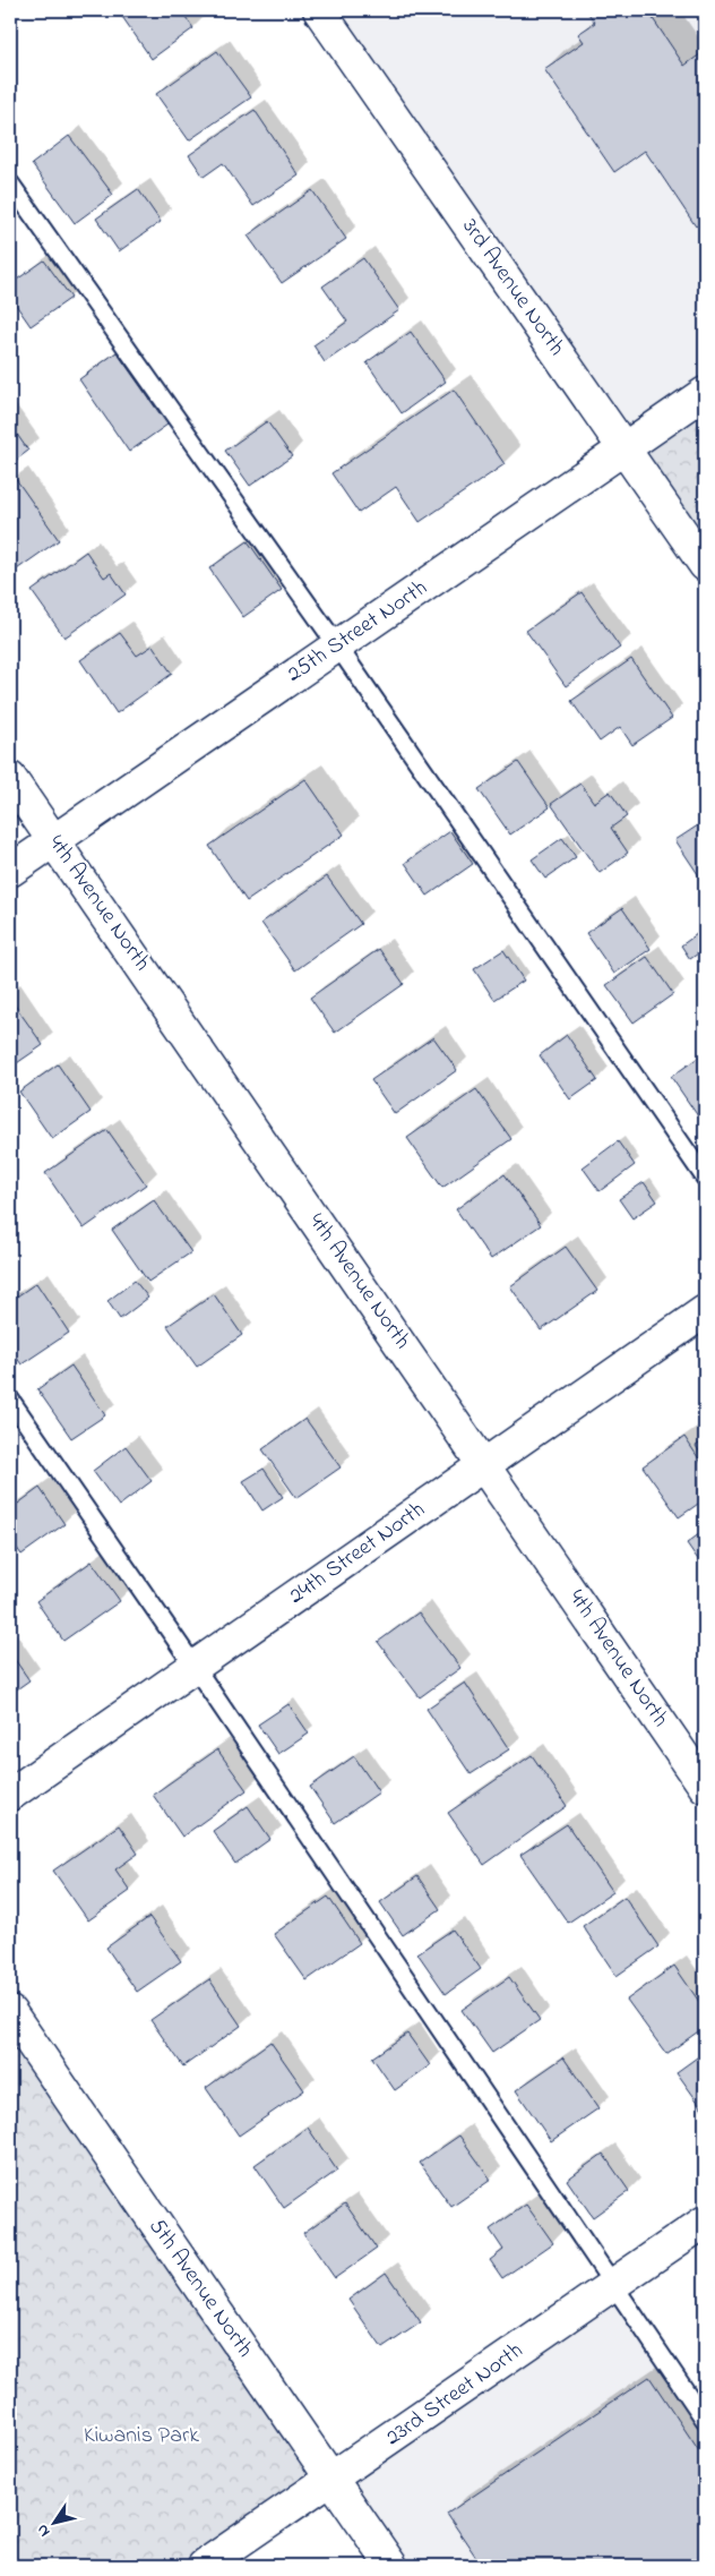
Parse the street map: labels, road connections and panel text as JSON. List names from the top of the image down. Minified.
{"streets":{"street":["3rd Avenue North","25th Street North","4th Avenue North","24th Street North","5th Avenue North","23rd Street North"]},"crossings":[["3rd Avenue North","25th Street North"],["25th Street North","4th Avenue North"],["4th Avenue North","24th Street North"],["5th Avenue North","23rd Street North"]],"parks":["Kiwanis Park"],"north":"bottom left"}
